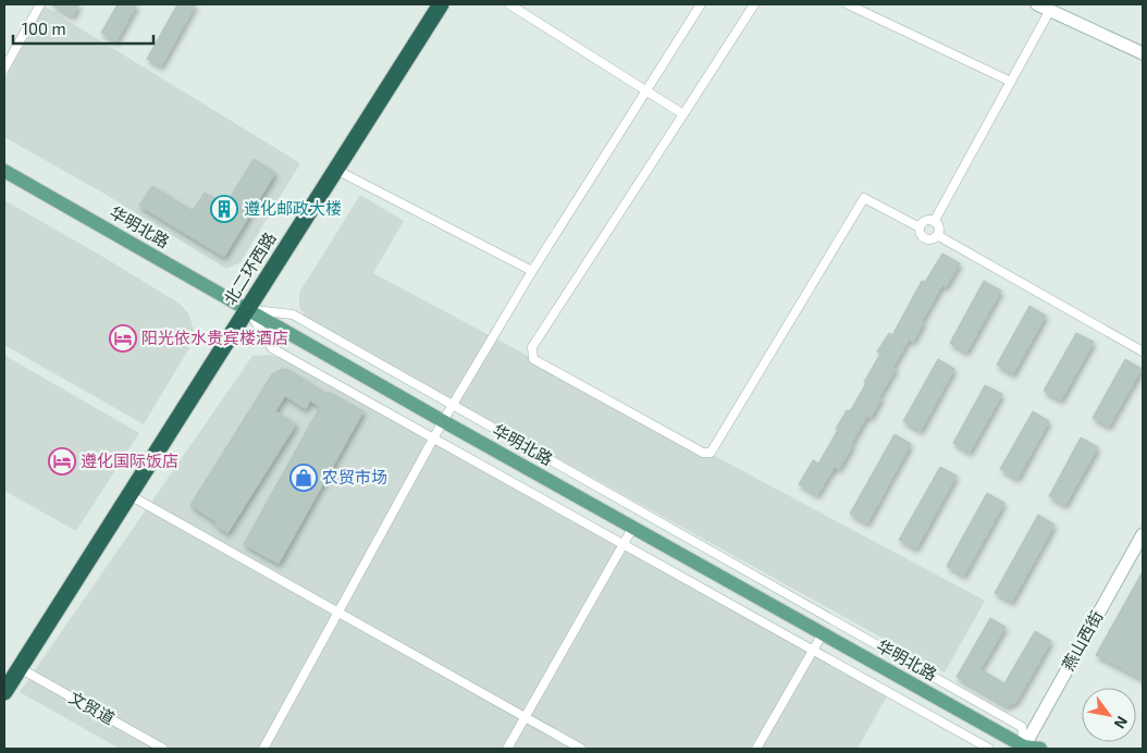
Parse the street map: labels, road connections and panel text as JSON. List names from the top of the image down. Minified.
{"streets":{"highway":["北二环西路"],"main road":["华明北路"],"street":["燕山西街","文贸道"]},"crossings":[["华明北路","北二环西路"],["华明北路","燕山西街"],["北二环西路","文贸道"]],"places":{"building":["遵化邮政大楼"],"hotel":["阳光依水贵宾楼酒店","遵化国际饭店"],"shop":["农贸市场"]},"scale_bar":"100 m","north":"bottom right"}
